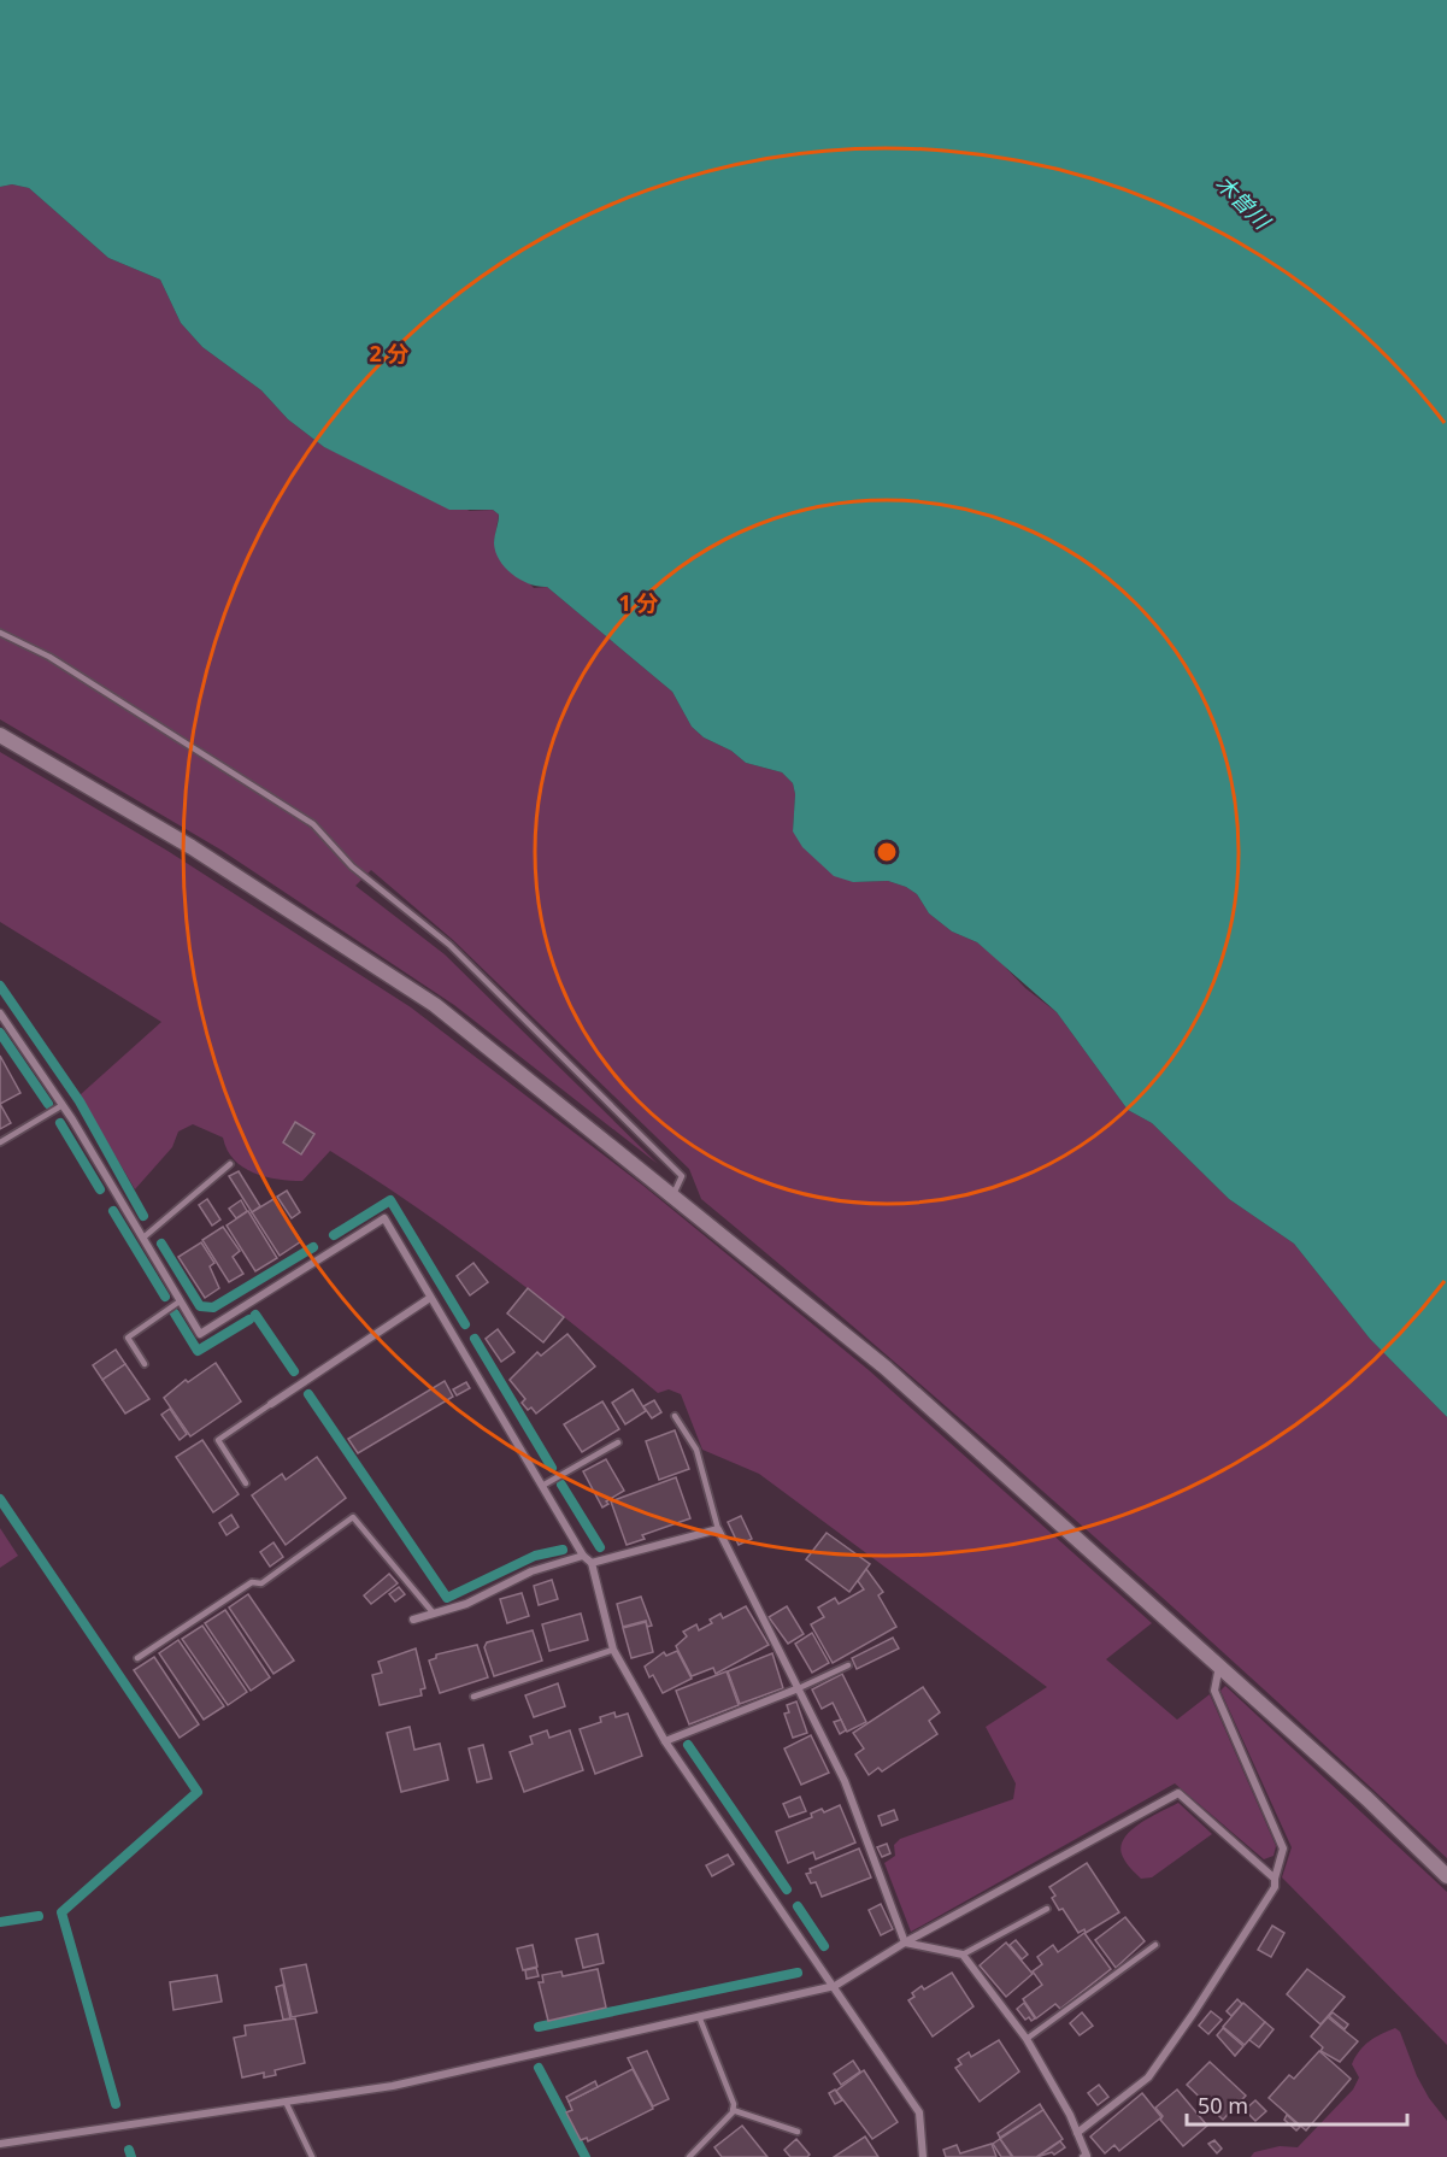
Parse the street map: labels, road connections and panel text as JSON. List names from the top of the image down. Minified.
{"water":["木曽川"],"scale_bar":"50 m","rings":["2 分","1 分"]}
